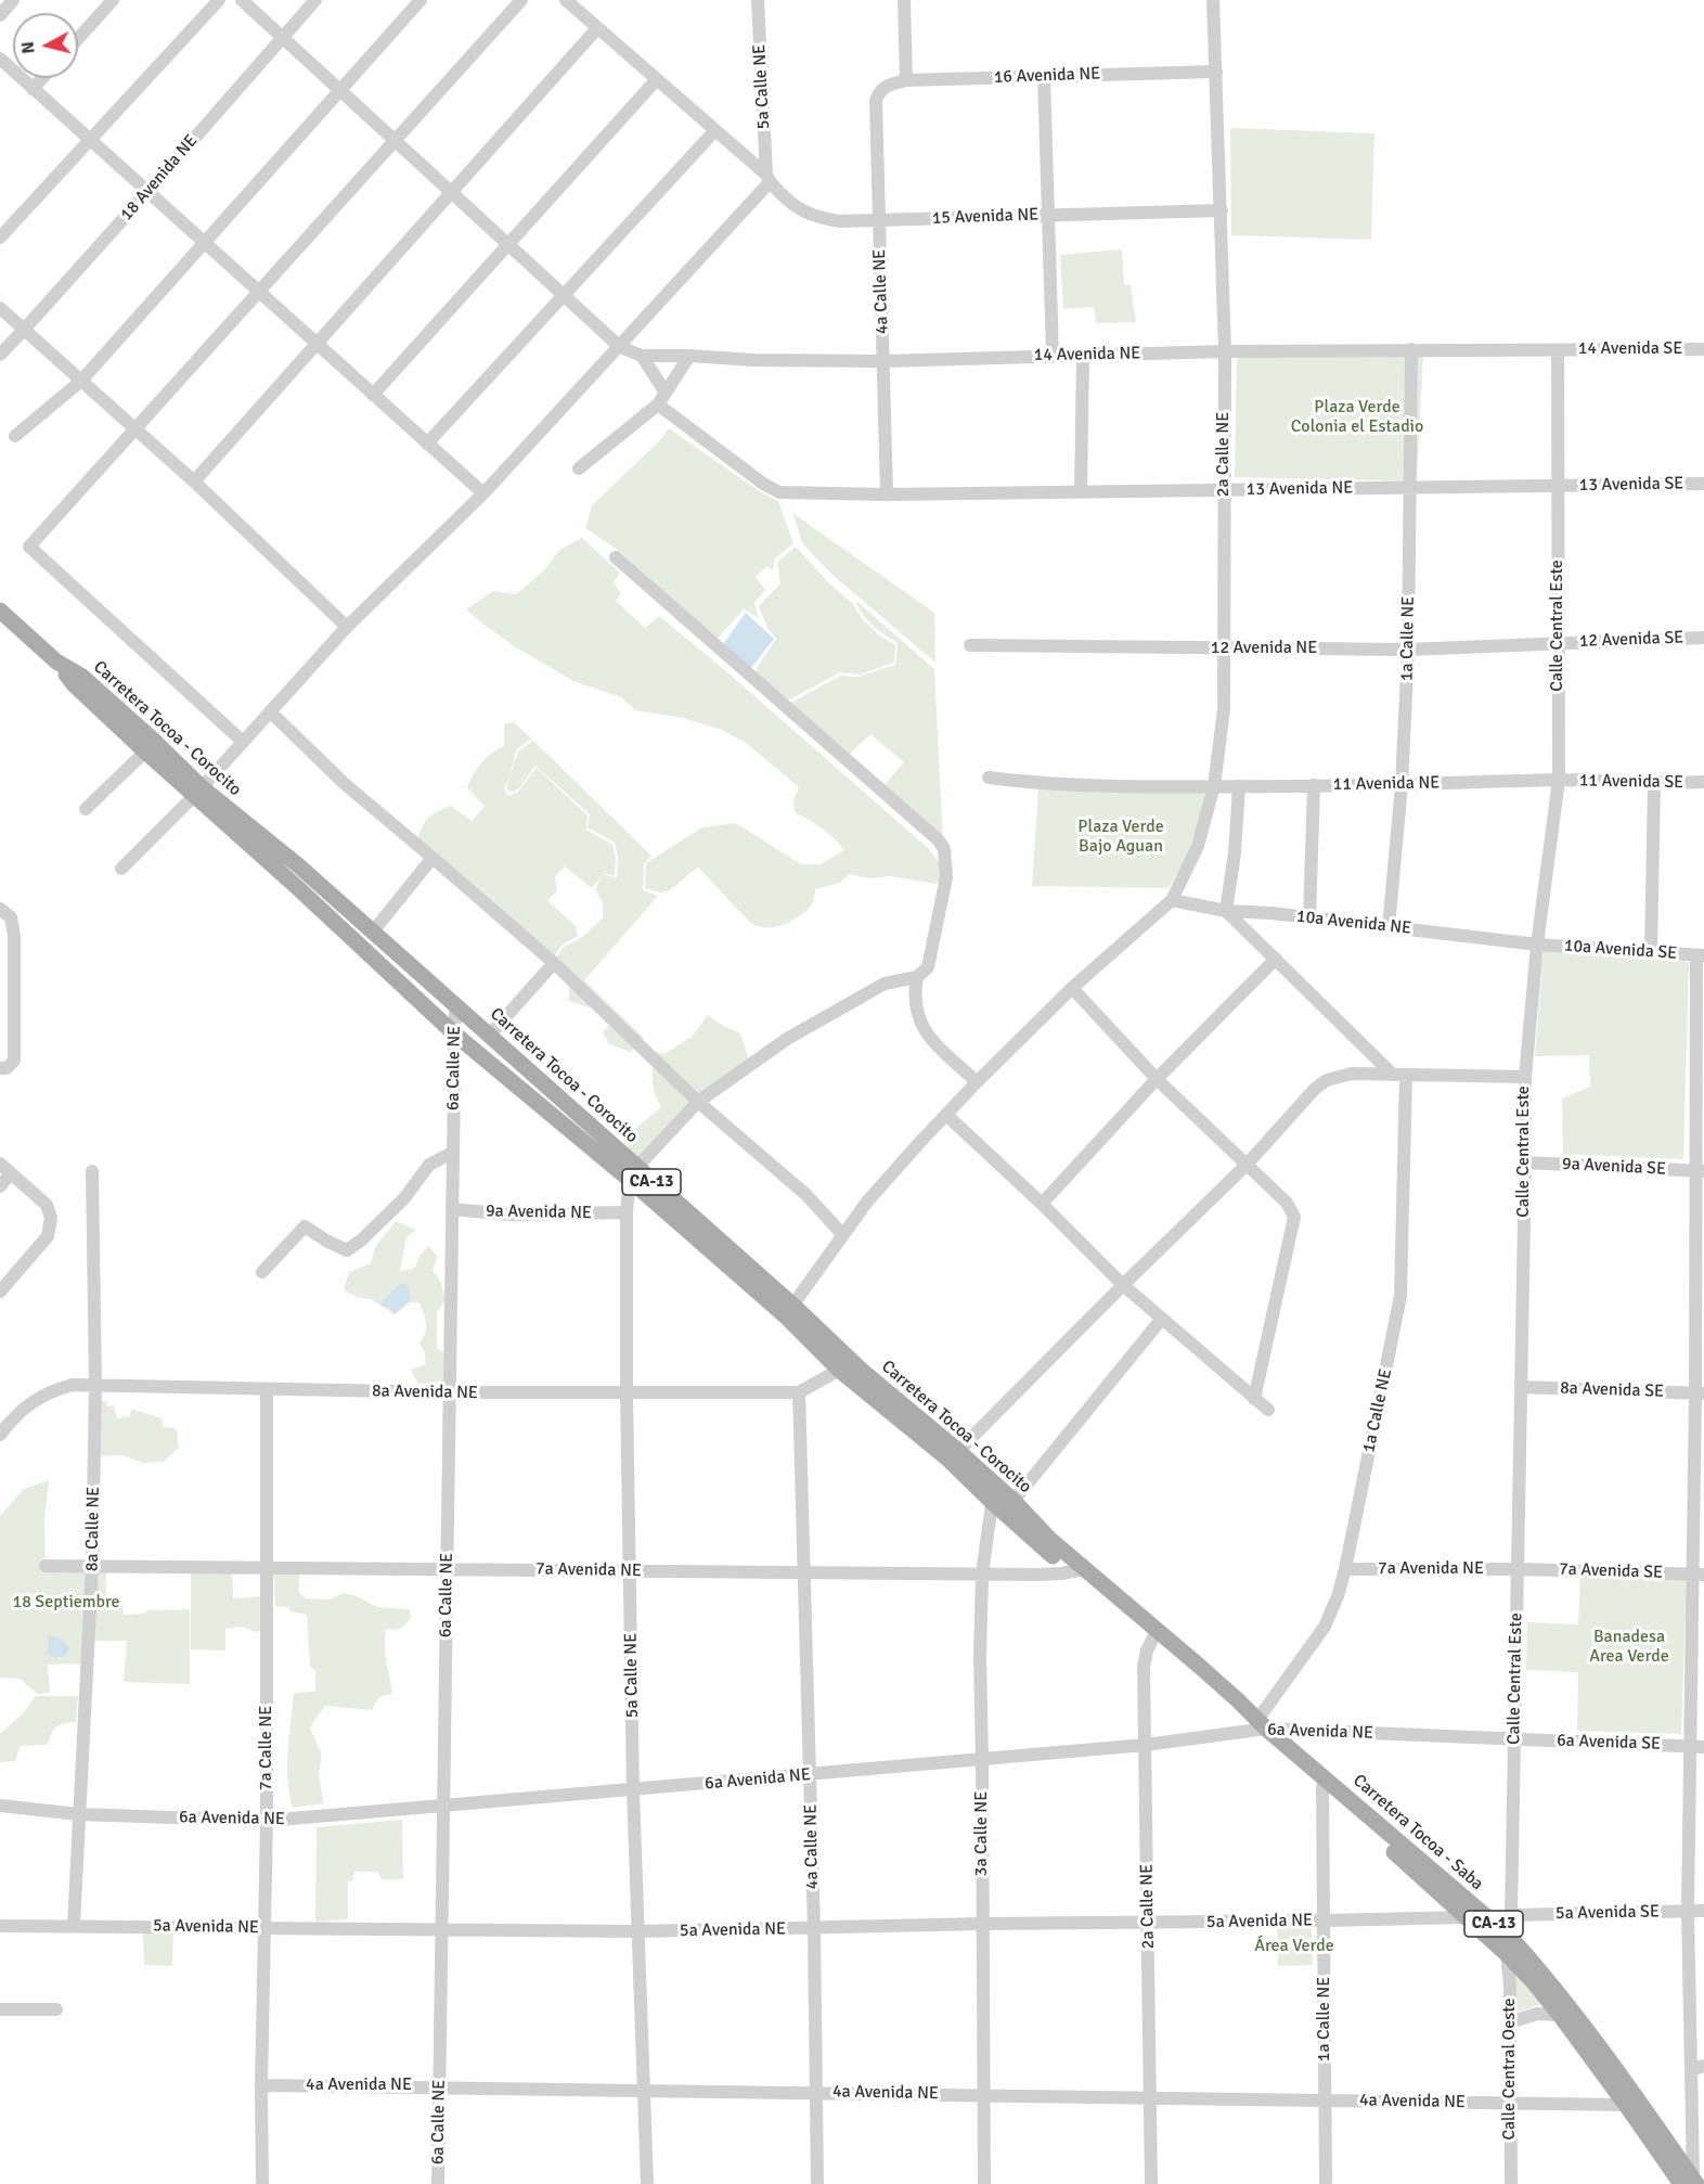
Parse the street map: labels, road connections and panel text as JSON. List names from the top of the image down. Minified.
{"streets":{"main road":["Carretera Tocoa - Corocito","CA-13","Carretera Tocoa - Saba"],"street":["16 Avenida NE","5a Calle NE","18 Avenida NE","15 Avenida NE","4a Calle NE","14 Avenida SE","14 Avenida NE","2a Calle NE","13 Avenida SE","13 Avenida NE","Calle Central Este","1a Calle NE","12 Avenida SE","12 Avenida NE","11 Avenida SE","11 Avenida NE","10a Avenida NE","10a Avenida SE","6a Calle NE","9a Avenida SE","9a Avenida NE","8a Avenida SE","8a Avenida NE","8a Calle NE","7a Avenida NE","7a Avenida SE","6a Avenida NE","6a Avenida SE","7a Calle NE","3a Calle NE","5a Avenida SE","5a Avenida NE","Calle Central Oeste","4a Avenida NE"]},"crossings":[["16 Avenida NE","4a Calle NE"],["16 Avenida NE","2a Calle NE"],["5a Calle NE","15 Avenida NE"],["5a Calle NE","Carretera Tocoa - Corocito"],["5a Calle NE","9a Avenida NE"],["5a Calle NE","8a Avenida NE"],["5a Calle NE","7a Avenida NE"],["5a Calle NE","6a Avenida NE"],["5a Calle NE","5a Avenida NE"],["5a Calle NE","4a Avenida NE"],["15 Avenida NE","4a Calle NE"],["15 Avenida NE","2a Calle NE"],["4a Calle NE","14 Avenida NE"],["4a Calle NE","13 Avenida NE"],["4a Calle NE","8a Avenida NE"],["4a Calle NE","7a Avenida NE"],["4a Calle NE","6a Avenida NE"],["4a Calle NE","5a Avenida NE"],["4a Calle NE","4a Avenida NE"],["14 Avenida SE","14 Avenida NE"],["14 Avenida SE","Calle Central Este"],["14 Avenida NE","2a Calle NE"],["14 Avenida NE","Calle Central Este"],["14 Avenida NE","1a Calle NE"],["2a Calle NE","13 Avenida NE"],["2a Calle NE","12 Avenida NE"],["2a Calle NE","Carretera Tocoa - Corocito"],["2a Calle NE","11 Avenida NE"],["2a Calle NE","10a Avenida NE"],["2a Calle NE","6a Avenida NE"],["2a Calle NE","5a Avenida NE"],["2a Calle NE","4a Avenida NE"],["13 Avenida SE","13 Avenida NE"],["13 Avenida SE","Calle Central Este"],["13 Avenida NE","Calle Central Este"],["13 Avenida NE","1a Calle NE"],["Calle Central Este","12 Avenida SE"],["Calle Central Este","12 Avenida NE"],["Calle Central Este","11 Avenida SE"],["Calle Central Este","11 Avenida NE"],["Calle Central Este","10a Avenida NE"],["Calle Central Este","10a Avenida SE"],["Calle Central Este","9a Avenida SE"],["Calle Central Este","8a Avenida SE"],["Calle Central Este","7a Avenida NE"],["Calle Central Este","7a Avenida SE"],["Calle Central Este","6a Avenida NE"],["Calle Central Este","6a Avenida SE"],["Calle Central Este","Carretera Tocoa - Saba"],["Calle Central Este","5a Avenida SE"],["Calle Central Este","Calle Central Oeste"],["1a Calle NE","12 Avenida NE"],["1a Calle NE","11 Avenida NE"],["1a Calle NE","10a Avenida NE"],["1a Calle NE","7a Avenida NE"],["1a Calle NE","6a Avenida NE"],["1a Calle NE","Carretera Tocoa - Saba"],["1a Calle NE","5a Avenida NE"],["1a Calle NE","4a Avenida NE"],["12 Avenida SE","12 Avenida NE"],["Carretera Tocoa - Corocito","6a Calle NE"],["Carretera Tocoa - Corocito","7a Avenida NE"],["Carretera Tocoa - Corocito","Carretera Tocoa - Saba"],["Carretera Tocoa - Corocito","3a Calle NE"],["11 Avenida SE","11 Avenida NE"],["10a Avenida NE","10a Avenida SE"],["6a Calle NE","9a Avenida NE"],["6a Calle NE","8a Avenida NE"],["6a Calle NE","7a Avenida NE"],["6a Calle NE","6a Avenida NE"],["6a Calle NE","5a Avenida NE"],["6a Calle NE","4a Avenida NE"],["8a Avenida NE","8a Calle NE"],["8a Avenida NE","7a Calle NE"],["8a Calle NE","7a Avenida NE"],["8a Calle NE","6a Avenida NE"],["8a Calle NE","5a Avenida NE"],["7a Avenida NE","7a Avenida SE"],["7a Avenida NE","7a Calle NE"],["7a Avenida NE","3a Calle NE"],["6a Avenida NE","6a Avenida SE"],["6a Avenida NE","7a Calle NE"],["6a Avenida NE","Carretera Tocoa - Saba"],["6a Avenida NE","3a Calle NE"],["7a Calle NE","5a Avenida NE"],["7a Calle NE","4a Avenida NE"],["Carretera Tocoa - Saba","5a Avenida NE"],["Carretera Tocoa - Saba","Calle Central Oeste"],["Carretera Tocoa - Saba","4a Avenida NE"],["3a Calle NE","5a Avenida NE"],["3a Calle NE","4a Avenida NE"],["Calle Central Oeste","4a Avenida NE"]],"parks":["Plaza Verde Colonia el Estadio","Plaza Verde Bajo Aguan","18 Septiembre","Banadesa Area Verde","Área Verde"],"north":"left"}
